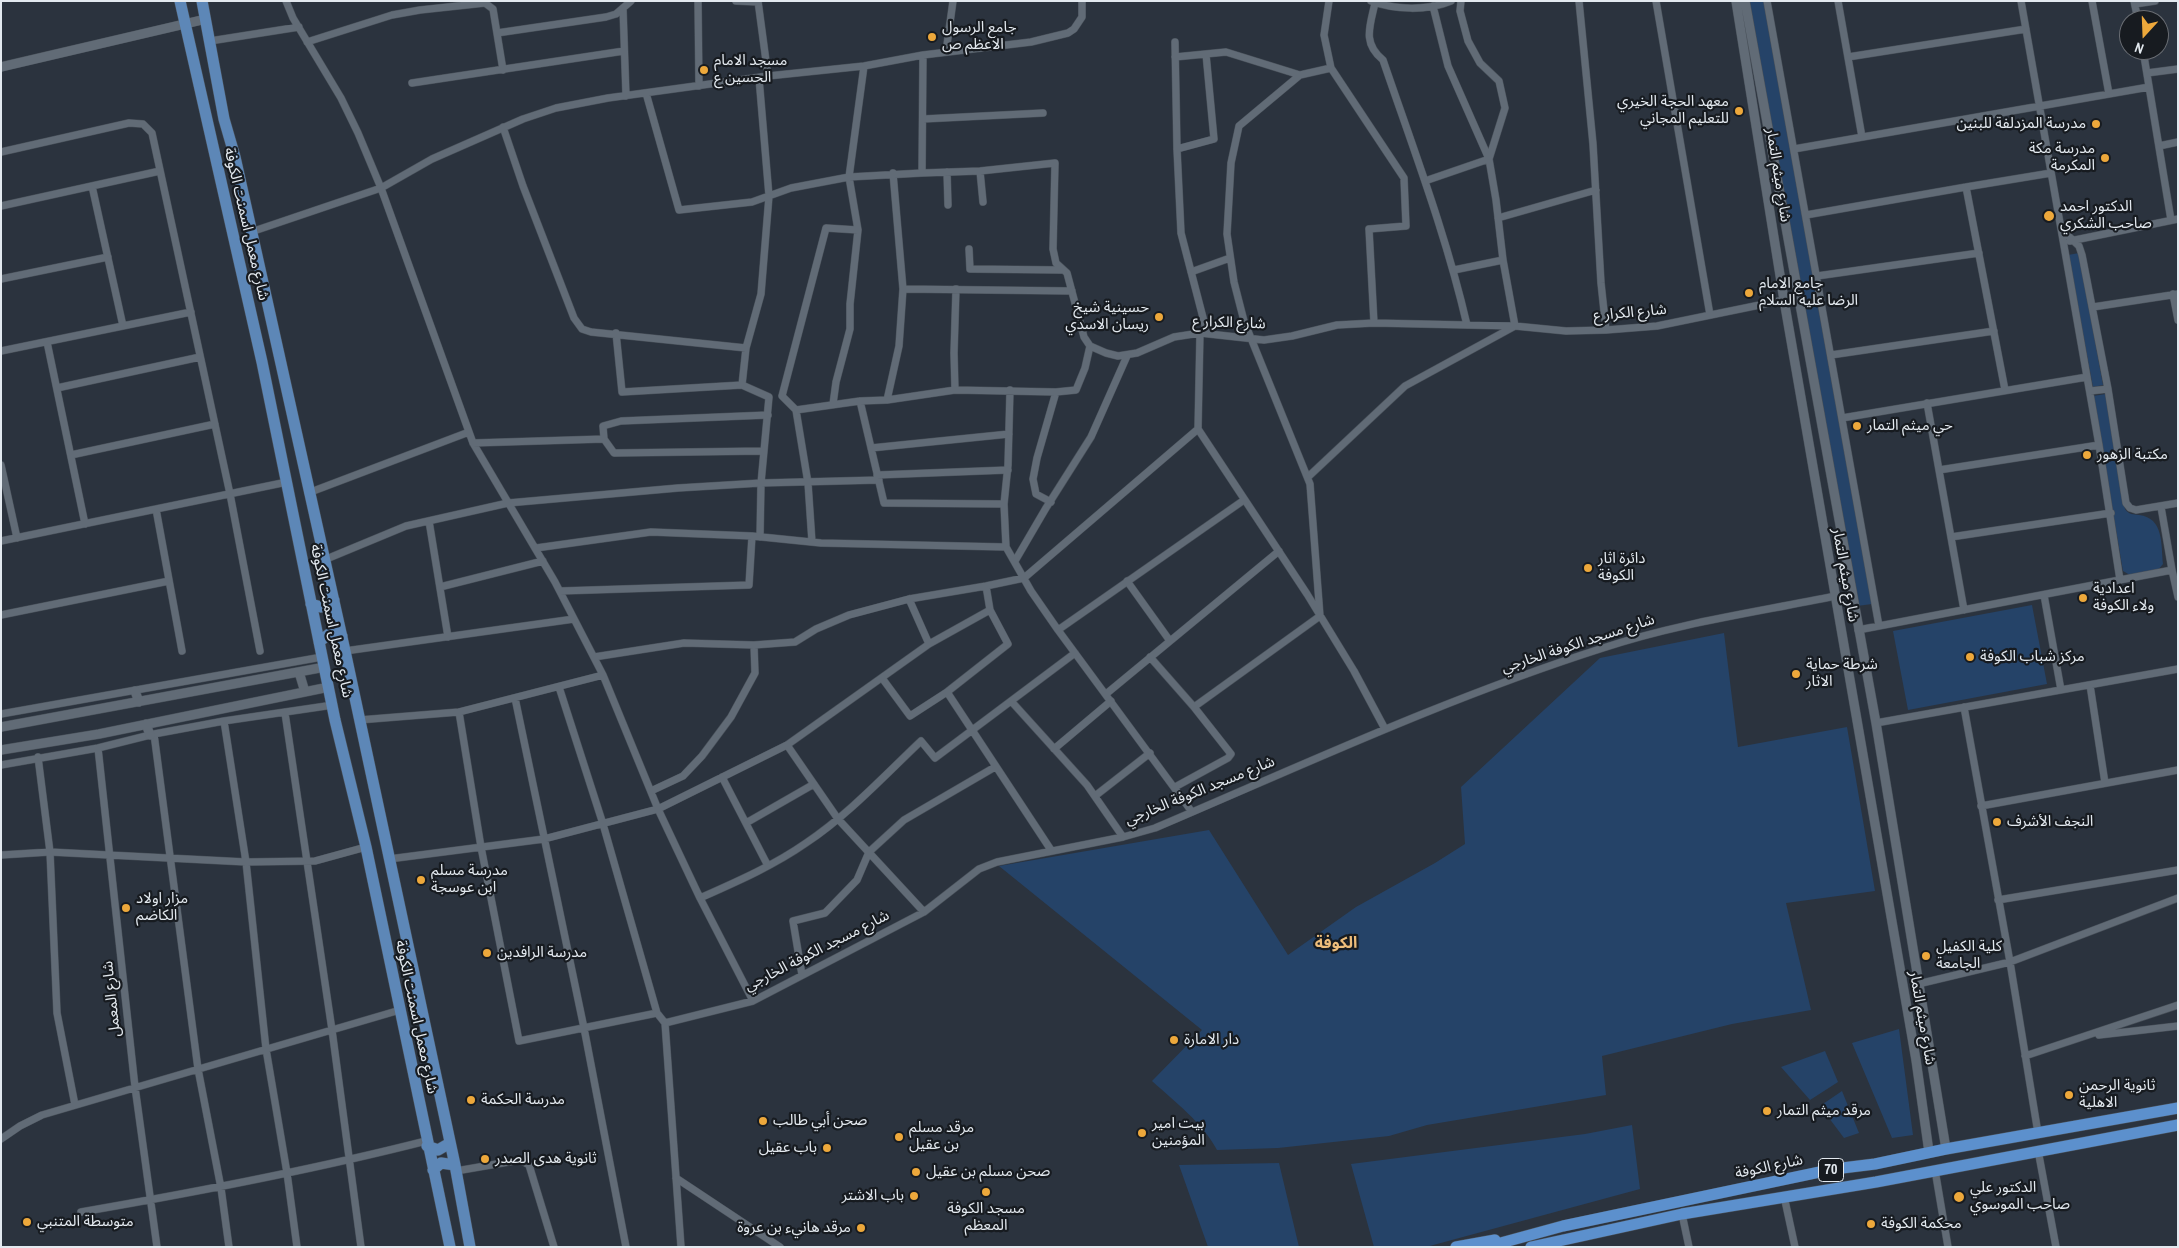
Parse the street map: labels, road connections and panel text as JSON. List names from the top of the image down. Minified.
{"streets":{"highway":["شارع الكوفة","70"],"main road":["شارع معمل اسمنت الكوفة"],"street":["شارع ميثم التمار","شارع الكرار ع","شارع مسجد الكوفة الخارجي","شارع المعمل"]},"crossings":[["شارع ميثم التمار","شارع الكرار ع"],["شارع ميثم التمار","شارع مسجد الكوفة الخارجي"],["شارع ميثم التمار","شارع الكوفة"]],"districts":["الكوفة"],"places":["جامع الرسول الاعظم ص","مسجد الامام الحسين ع","معهد الحجة الخيري للتعليم المجاني","مدرسة المزدلفة للبنين","مدرسة مكة المكرمة","الدكتور احمد صاحب الشكري","جامع الامام الرضا عليه السلام","حسينية شيخ ريسان الاسدي","حي ميثم التمار","مكتبة الزهور","دائرة اثار الكوفة","اعدادية ولاء الكوفة","مركز شباب الكوفة","شرطة حماية الاثار","النجف الأشرف","مدرسة مسلم ابن عوسجة","مزار اولاد الكاضم","مدرسة الرافدين","كلية الكفيل الجامعة","دار الامارة","ثانوية الرحمن الاهلية","مدرسة الحكمة","مرقد ميثم التمار","صحن أبي طالب","بيت امير المؤمنين","مرقد مسلم بن عقيل","باب عقيل","ثانوية هدى الصدر","صحن مسلم بن عقيل","مسجد الكوفة المعظم","باب الاشتر","الدكتور علي صاحب الموسوي","متوسطة المتنبي","محكمة الكوفة","مرقد هانيء بن عروة"],"north":"bottom"}
